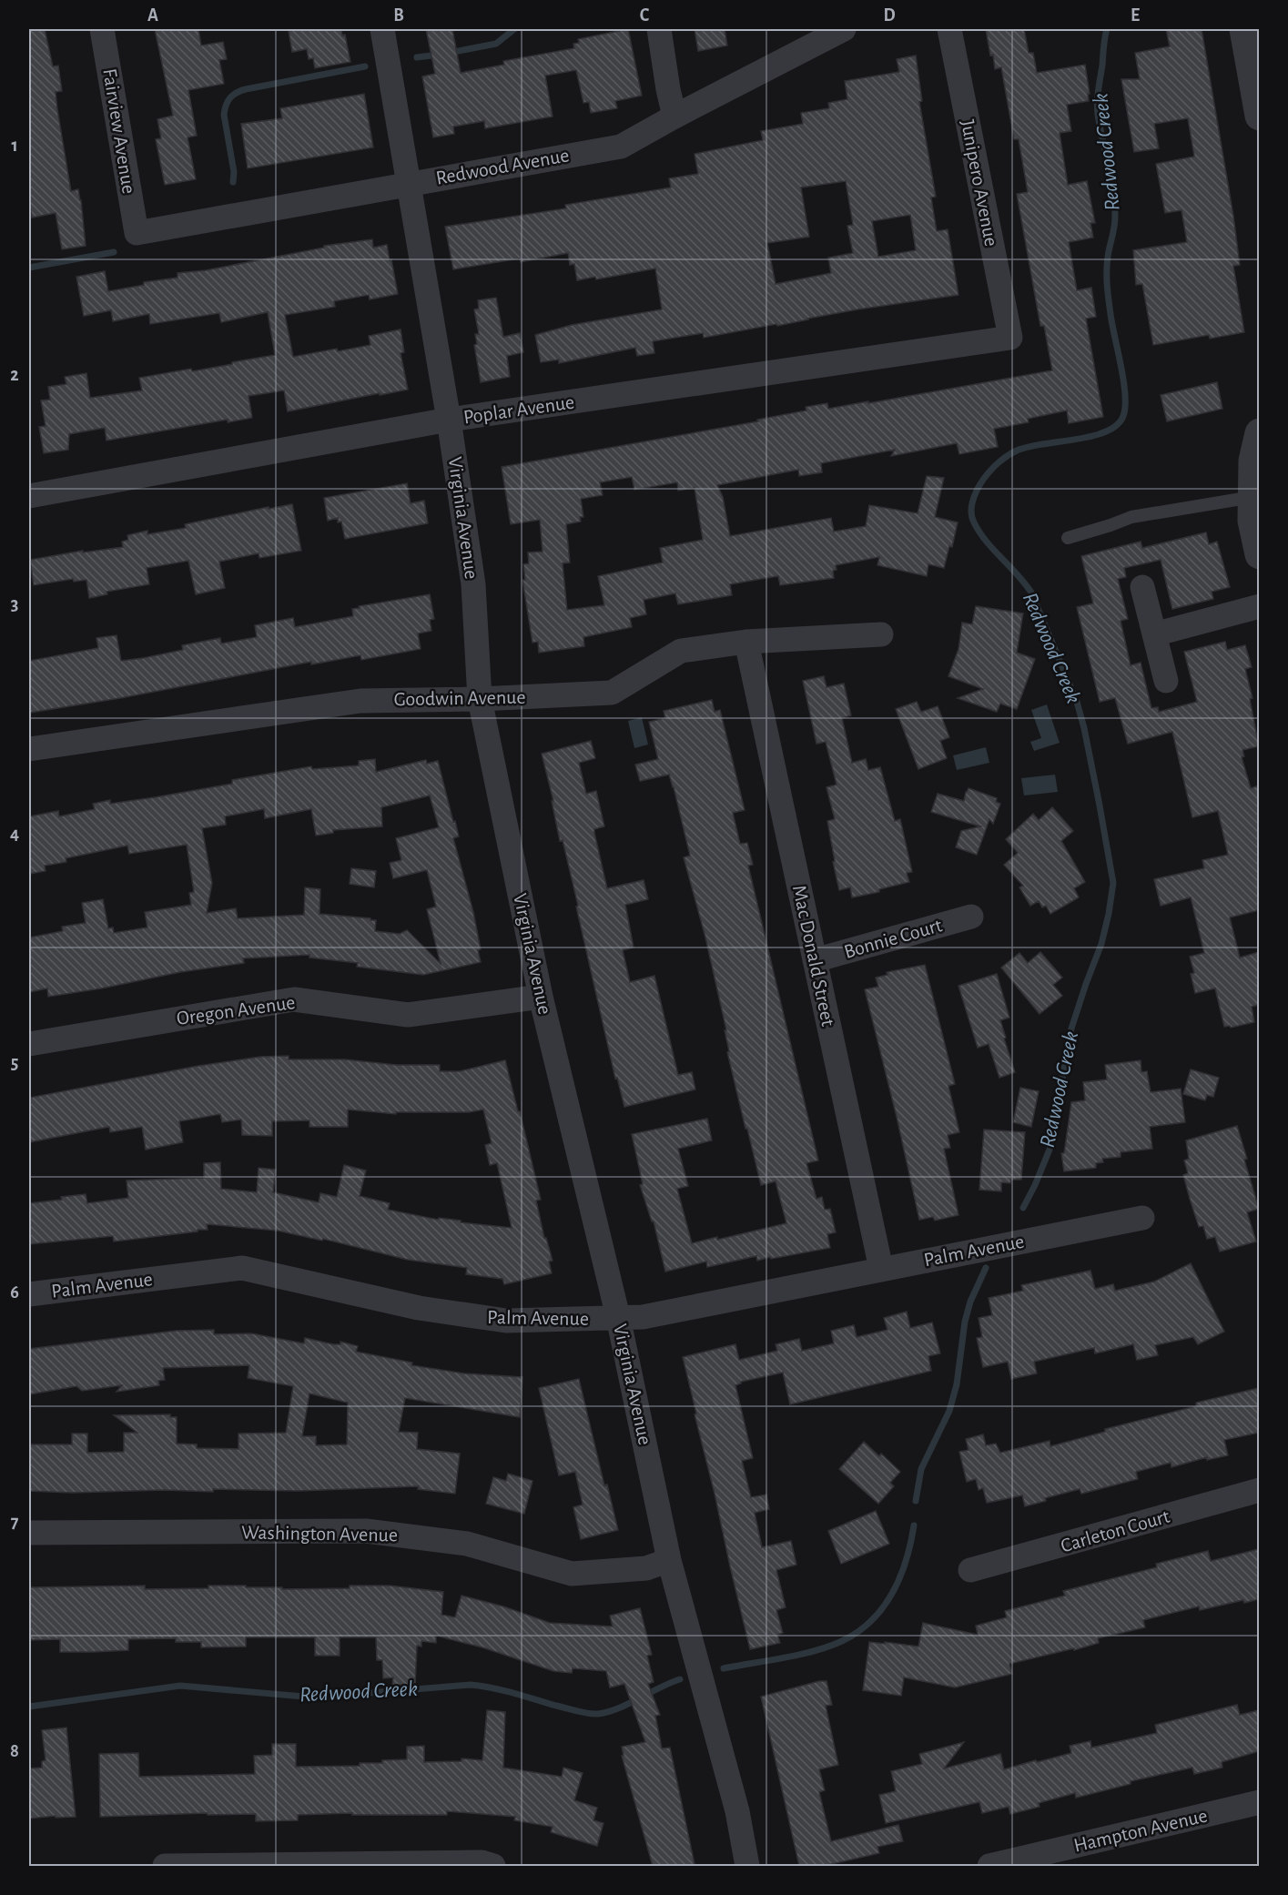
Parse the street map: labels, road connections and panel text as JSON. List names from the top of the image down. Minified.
{"streets":{"street":["Fairview Avenue","Redwood Avenue","Junipero Avenue","Poplar Avenue","Virginia Avenue","Goodwin Avenue","Bonnie Court","Mac Donald Street","Oregon Avenue","Palm Avenue","Carleton Court","Washington Avenue","Hampton Avenue"]},"crossings":[["Fairview Avenue","Redwood Avenue"],["Redwood Avenue","Virginia Avenue"],["Junipero Avenue","Poplar Avenue"],["Poplar Avenue","Virginia Avenue"],["Virginia Avenue","Goodwin Avenue"],["Virginia Avenue","Oregon Avenue"],["Virginia Avenue","Palm Avenue"],["Virginia Avenue","Washington Avenue"],["Goodwin Avenue","Mac Donald Street"],["Bonnie Court","Mac Donald Street"],["Mac Donald Street","Palm Avenue"]],"water":["Redwood Creek"],"grid":{"columns":["A","B","C","D","E"],"rows":["1","2","3","4","5","6","7","8"]}}
